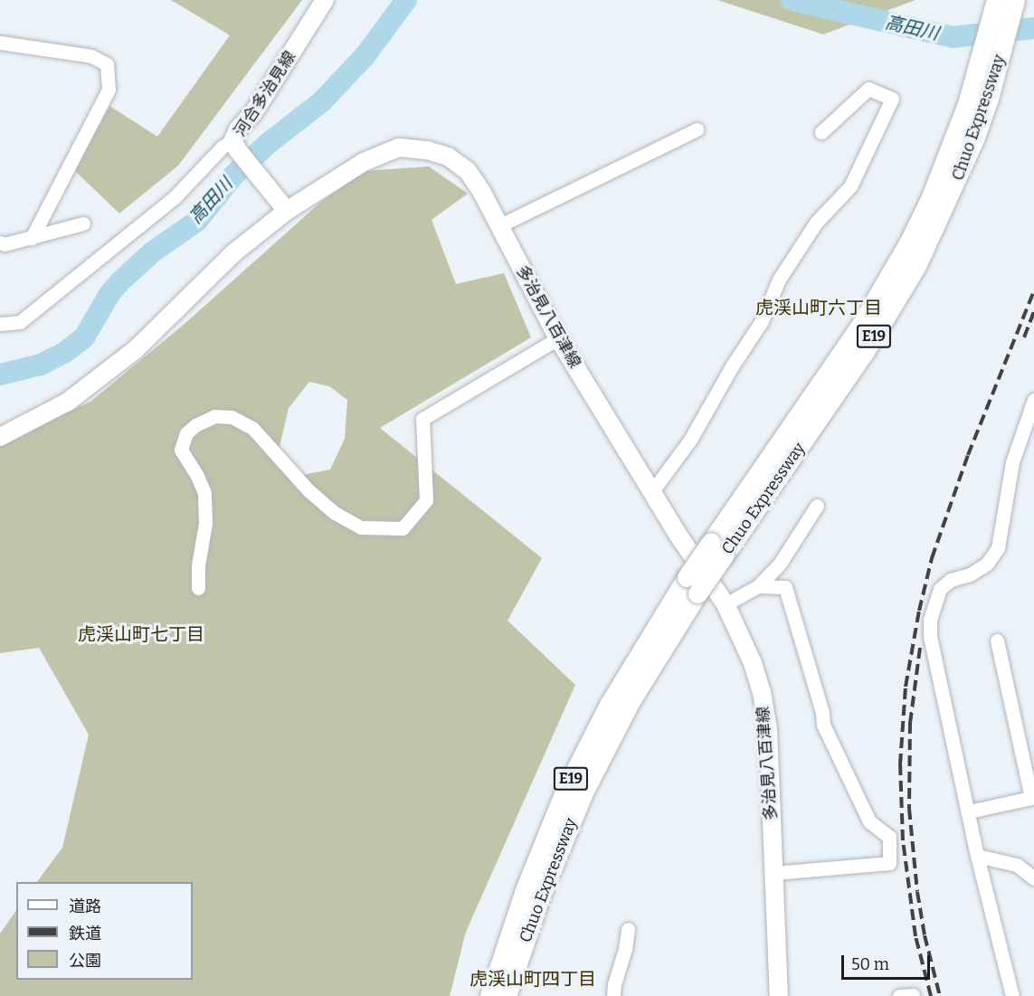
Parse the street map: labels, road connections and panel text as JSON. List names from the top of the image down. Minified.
{"streets":{"highway":["Chuo Expressway","E19"],"main road":["河合多治見線","多治見八百津線"]},"crossings":[["河合多治見線","多治見八百津線"]],"districts":["虎渓山町六丁目","虎渓山町七丁目","虎渓山町四丁目"],"water":["高田川"],"legend":["道路","鉄道","公園"],"scale_bar":"50 m"}
